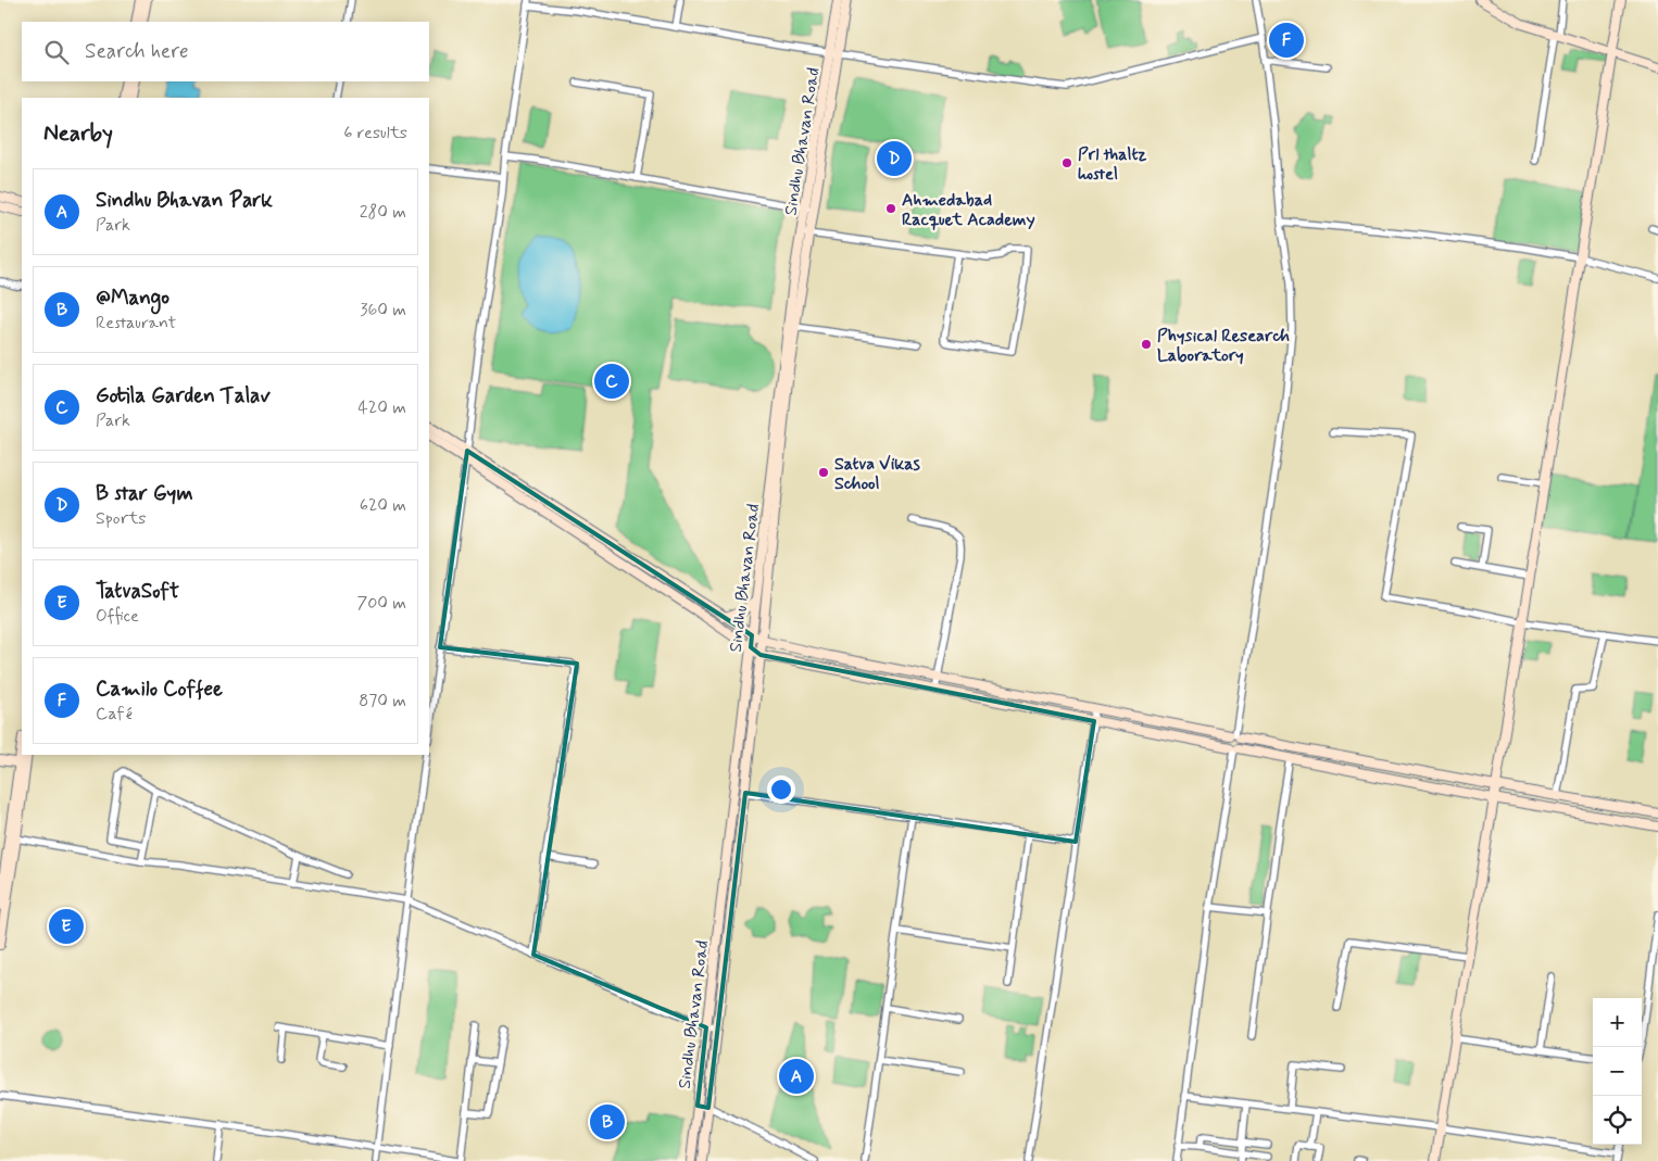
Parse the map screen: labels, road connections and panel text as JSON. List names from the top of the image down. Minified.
{"streets":{"main road":["Sindhu Bhavan Road"]},"places":["Prl thaltz hostel","Ahmedabad Racquet Academy","Physical Research Laboratory","Satva Vikas School"],"page":{"pins":["F","D","C","E","A","B"],"search":"Search here","heading":["Nearby","6 results"],"list":[{"mark":"A","name":"Sindhu Bhavan Park","note":"Park","value":"280 m"},{"mark":"B","name":"@Mango","note":"Restaurant","value":"360 m"},{"mark":"C","name":"Gotila Garden Talav","note":"Park","value":"420 m"},{"mark":"D","name":"B star Gym","note":"Sports","value":"620 m"},{"mark":"E","name":"TatvaSoft","note":"Office","value":"700 m"},{"mark":"F","name":"Camilo Coffee","note":"Café","value":"870 m"}],"map_buttons":["+","−"]}}
